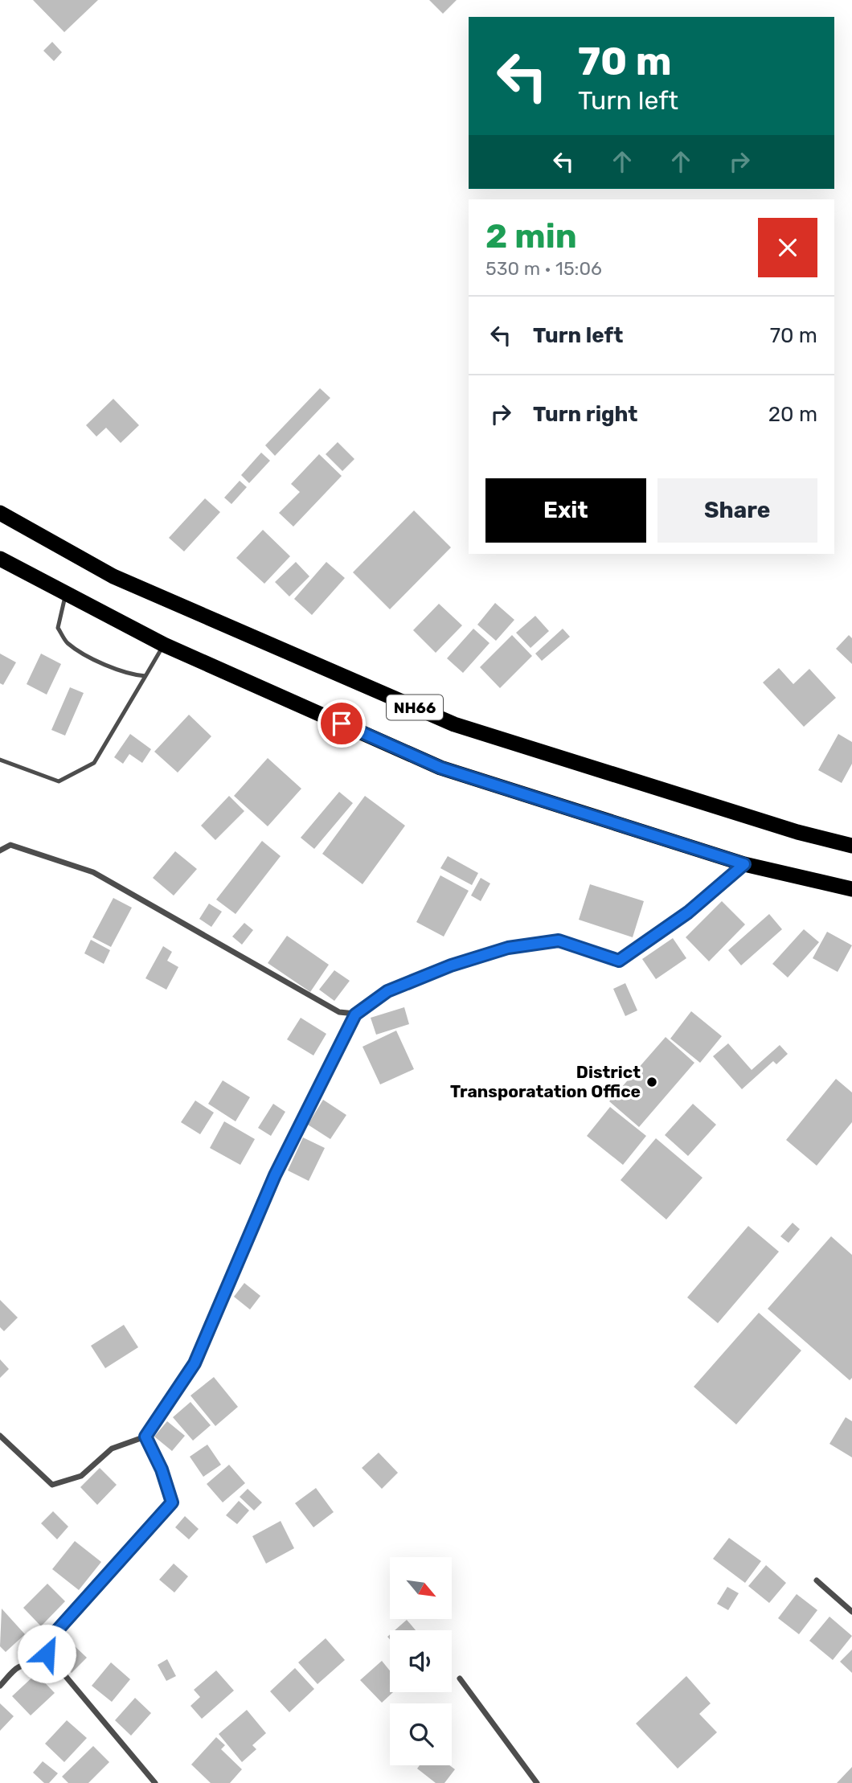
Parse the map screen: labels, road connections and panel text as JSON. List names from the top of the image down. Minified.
{"streets":{"highway":["NH66"]},"places":["District Transporatation Office"],"north":"bottom right","page":{"turn":["70 m","Turn left"],"heading":["2 min","530 m · 15:06"],"list":[{"name":"Turn left","value":"70 m"},{"name":"Turn right","value":"20 m"}],"buttons":["Exit","Share"]}}
